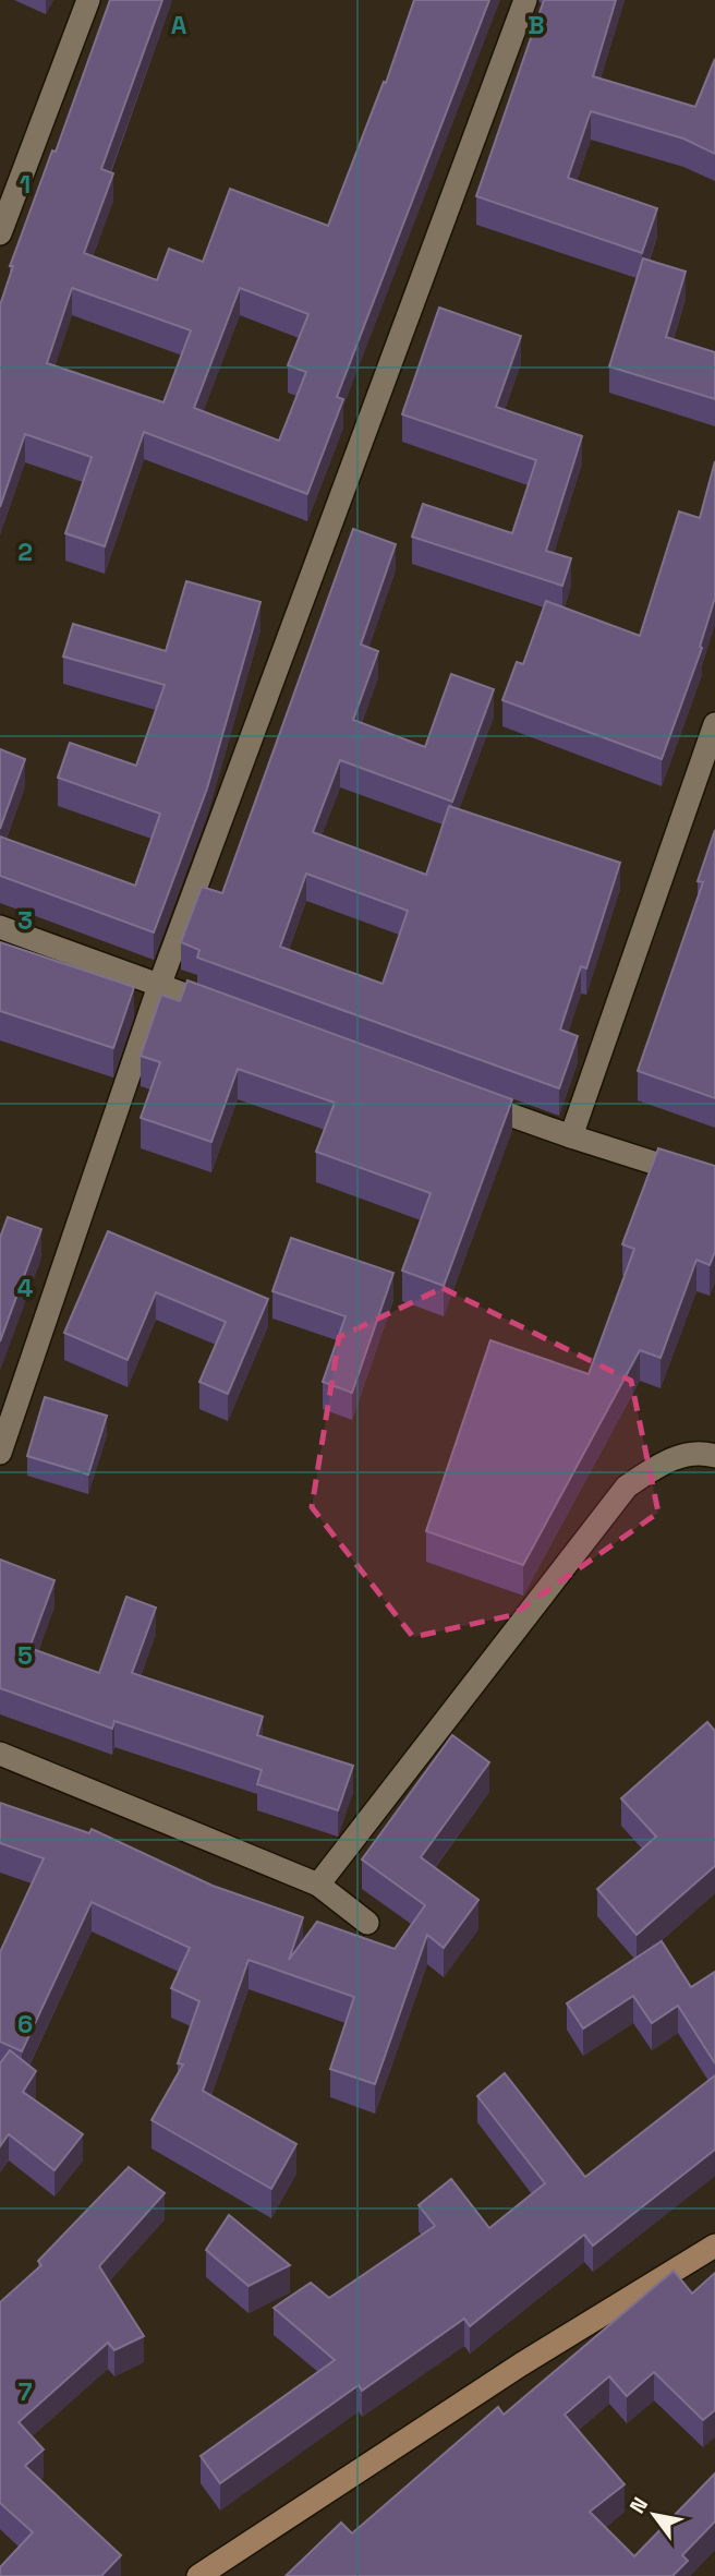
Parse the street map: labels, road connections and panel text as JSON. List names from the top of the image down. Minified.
{"north":"top left","grid":{"columns":["A","B"],"rows":["1","2","3","4","5","6","7"]}}
